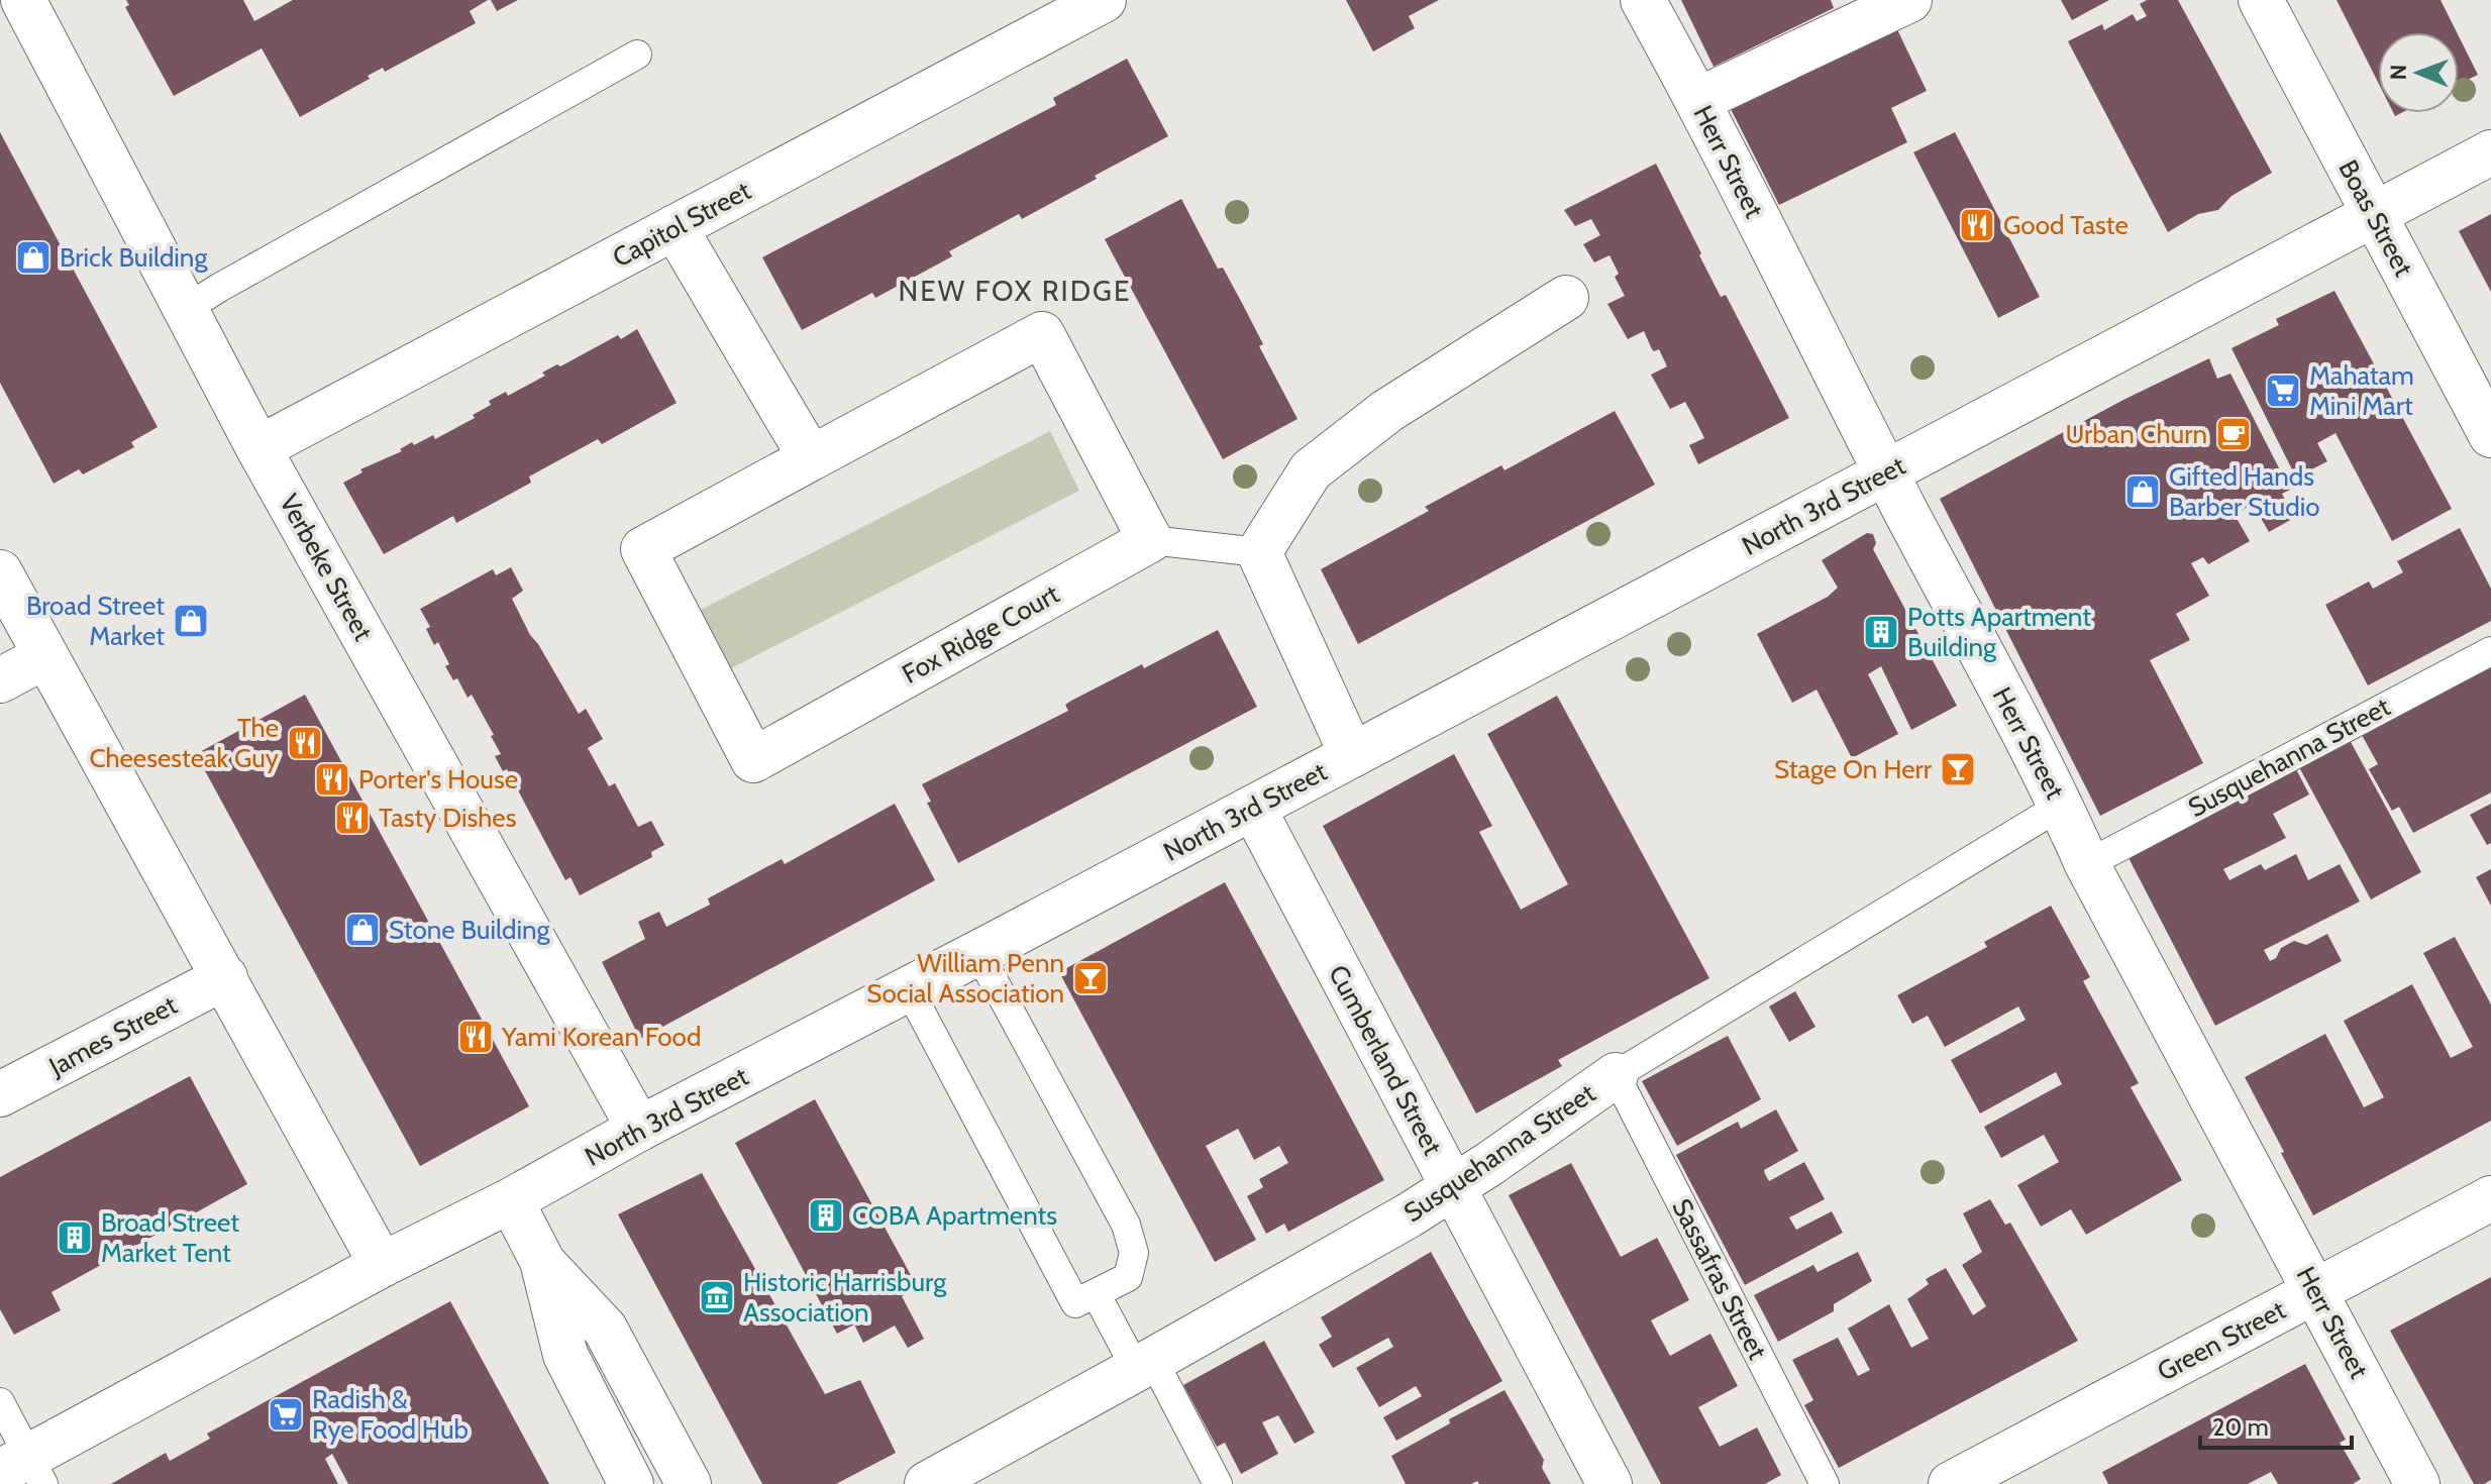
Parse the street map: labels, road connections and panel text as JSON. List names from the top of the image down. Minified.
{"streets":{"street":["Herr Street","Boas Street","Capitol Street","North 3rd Street","Verbeke Street","Fox Ridge Court","Susquehanna Street","James Street","Cumberland Street","Green Street"],"lane":["Sassafras Street"]},"crossings":[["Herr Street","North 3rd Street"],["Herr Street","Susquehanna Street"],["Herr Street","Green Street"],["Boas Street","North 3rd Street"],["Capitol Street","Verbeke Street"],["North 3rd Street","Verbeke Street"],["North 3rd Street","Cumberland Street"],["Susquehanna Street","Cumberland Street"],["Susquehanna Street","Sassafras Street"]],"districts":["NEW FOX RIDGE"],"places":{"restaurant":["Good Taste","The Cheesesteak Guy","Porter's House","Tasty Dishes","Yami Korean Food"],"shop":["Brick Building","Gifted Hands Barber Studio","Broad Street Market","Stone Building"],"supermarket":["Mahatam Mini Mart","Radish & Rye Food Hub"],"cafe":["Urban Churn"],"building":["Potts Apartment Building","COBA Apartments","Broad Street Market Tent"],"bar":["Stage On Herr","William Penn Social Association"],"museum":["Historic Harrisburg Association"]},"scale_bar":"20 m","north":"left"}
